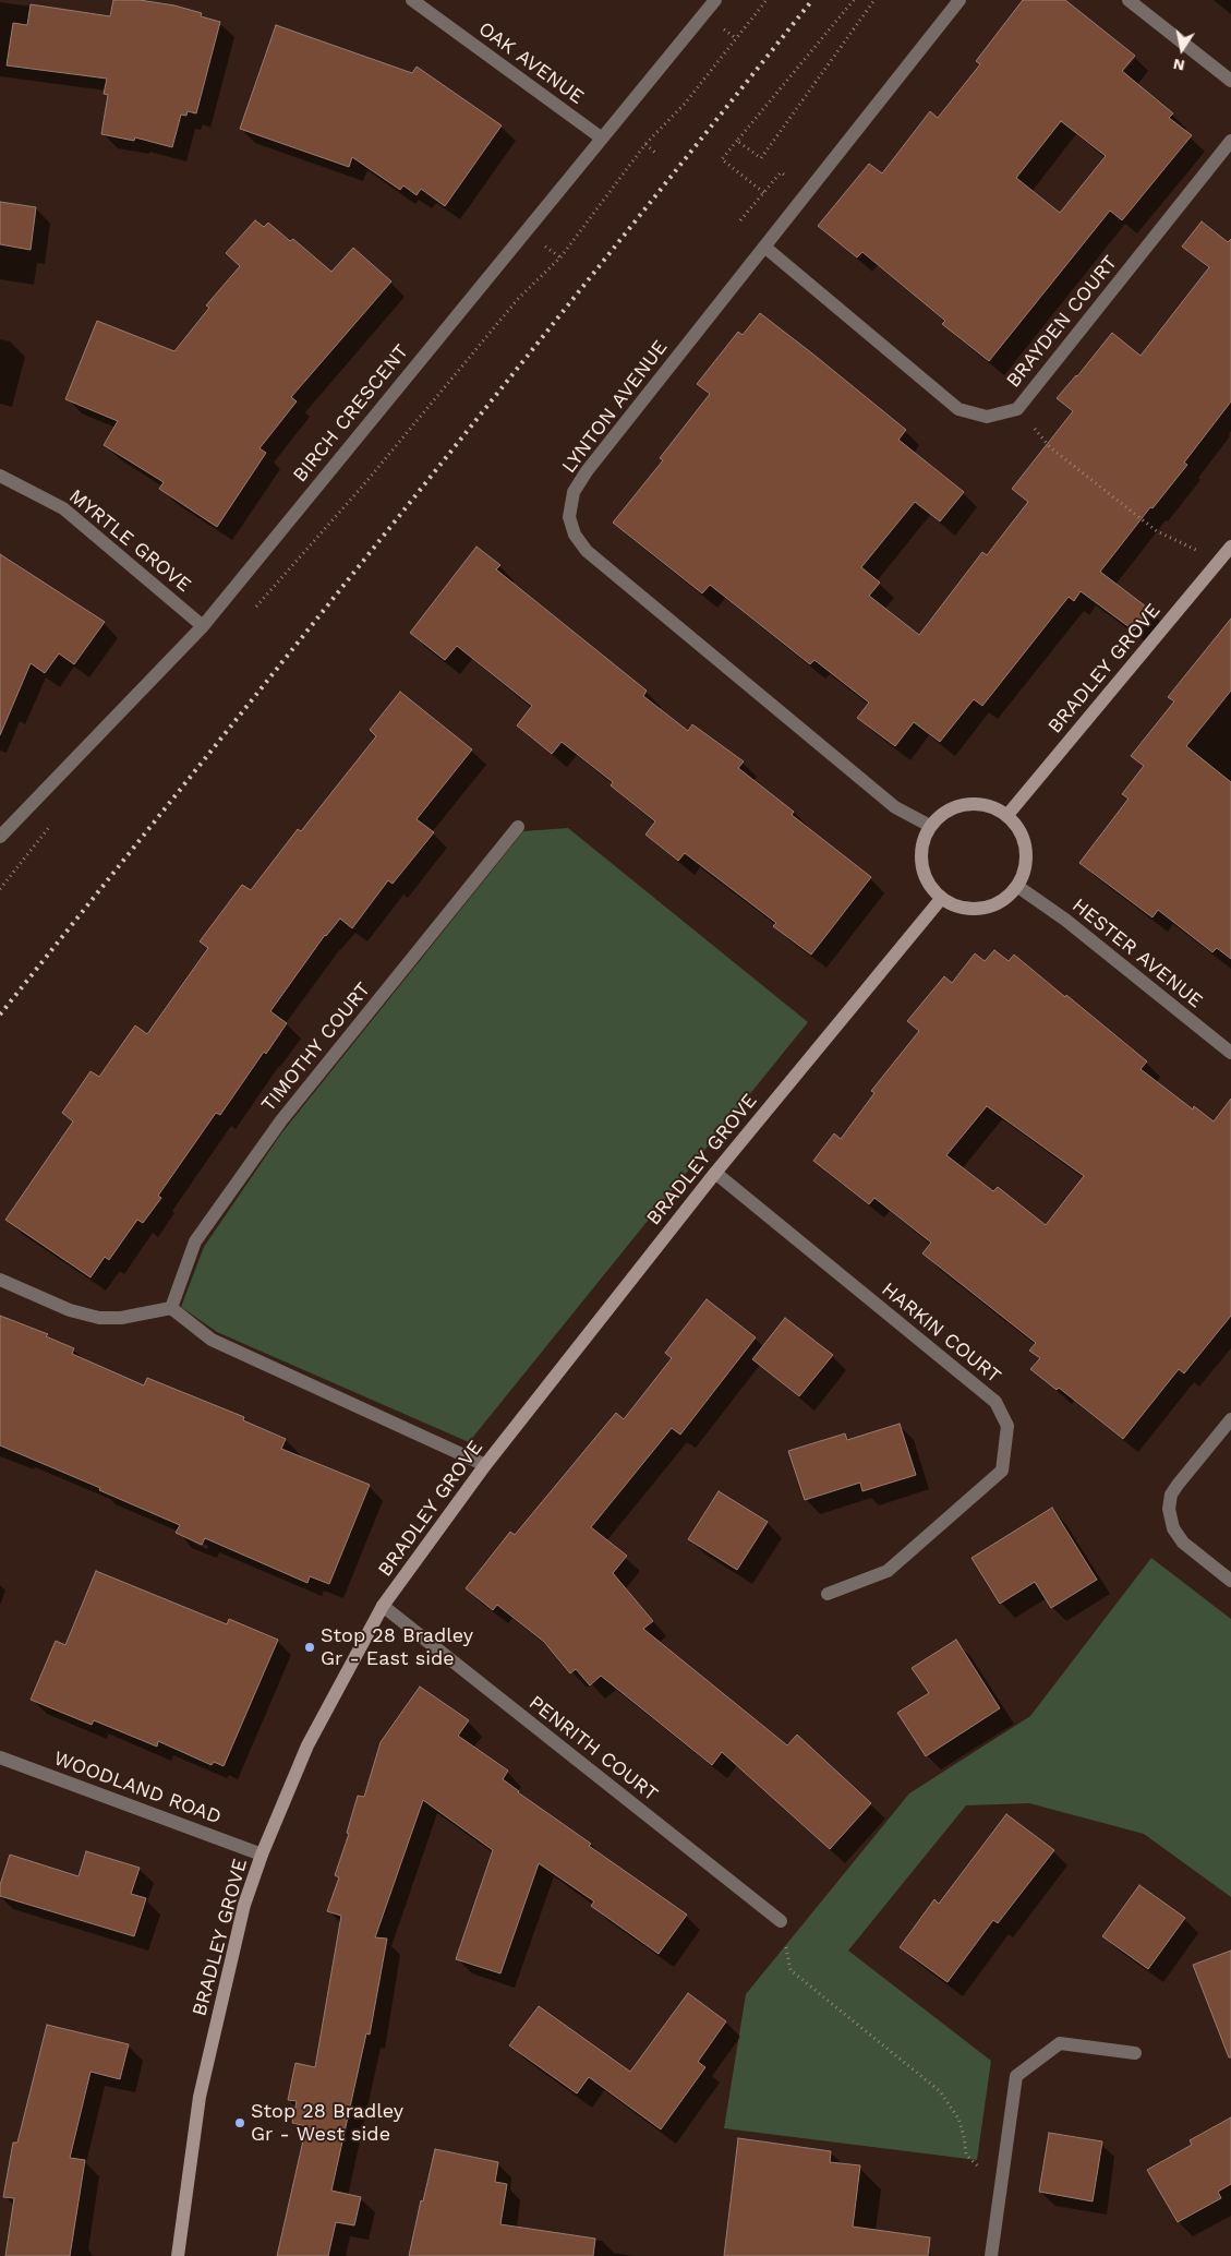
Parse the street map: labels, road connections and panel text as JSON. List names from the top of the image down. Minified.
{"streets":{"street":["OAK AVENUE","BRAYDEN COURT","LYNTON AVENUE","BIRCH CRESCENT","MYRTLE GROVE","BRADLEY GROVE","HESTER AVENUE","TIMOTHY COURT","HARKIN COURT","PENRITH COURT","WOODLAND ROAD"]},"crossings":[["OAK AVENUE","BIRCH CRESCENT"],["BRAYDEN COURT","LYNTON AVENUE"],["LYNTON AVENUE","BRADLEY GROVE"],["LYNTON AVENUE","HESTER AVENUE"],["BIRCH CRESCENT","MYRTLE GROVE"],["BRADLEY GROVE","HESTER AVENUE"],["BRADLEY GROVE","HARKIN COURT"],["BRADLEY GROVE","PENRITH COURT"],["BRADLEY GROVE","WOODLAND ROAD"]],"places":["Stop 28 Bradley Gr - East side","Stop 28 Bradley Gr - West side"],"north":"bottom"}
